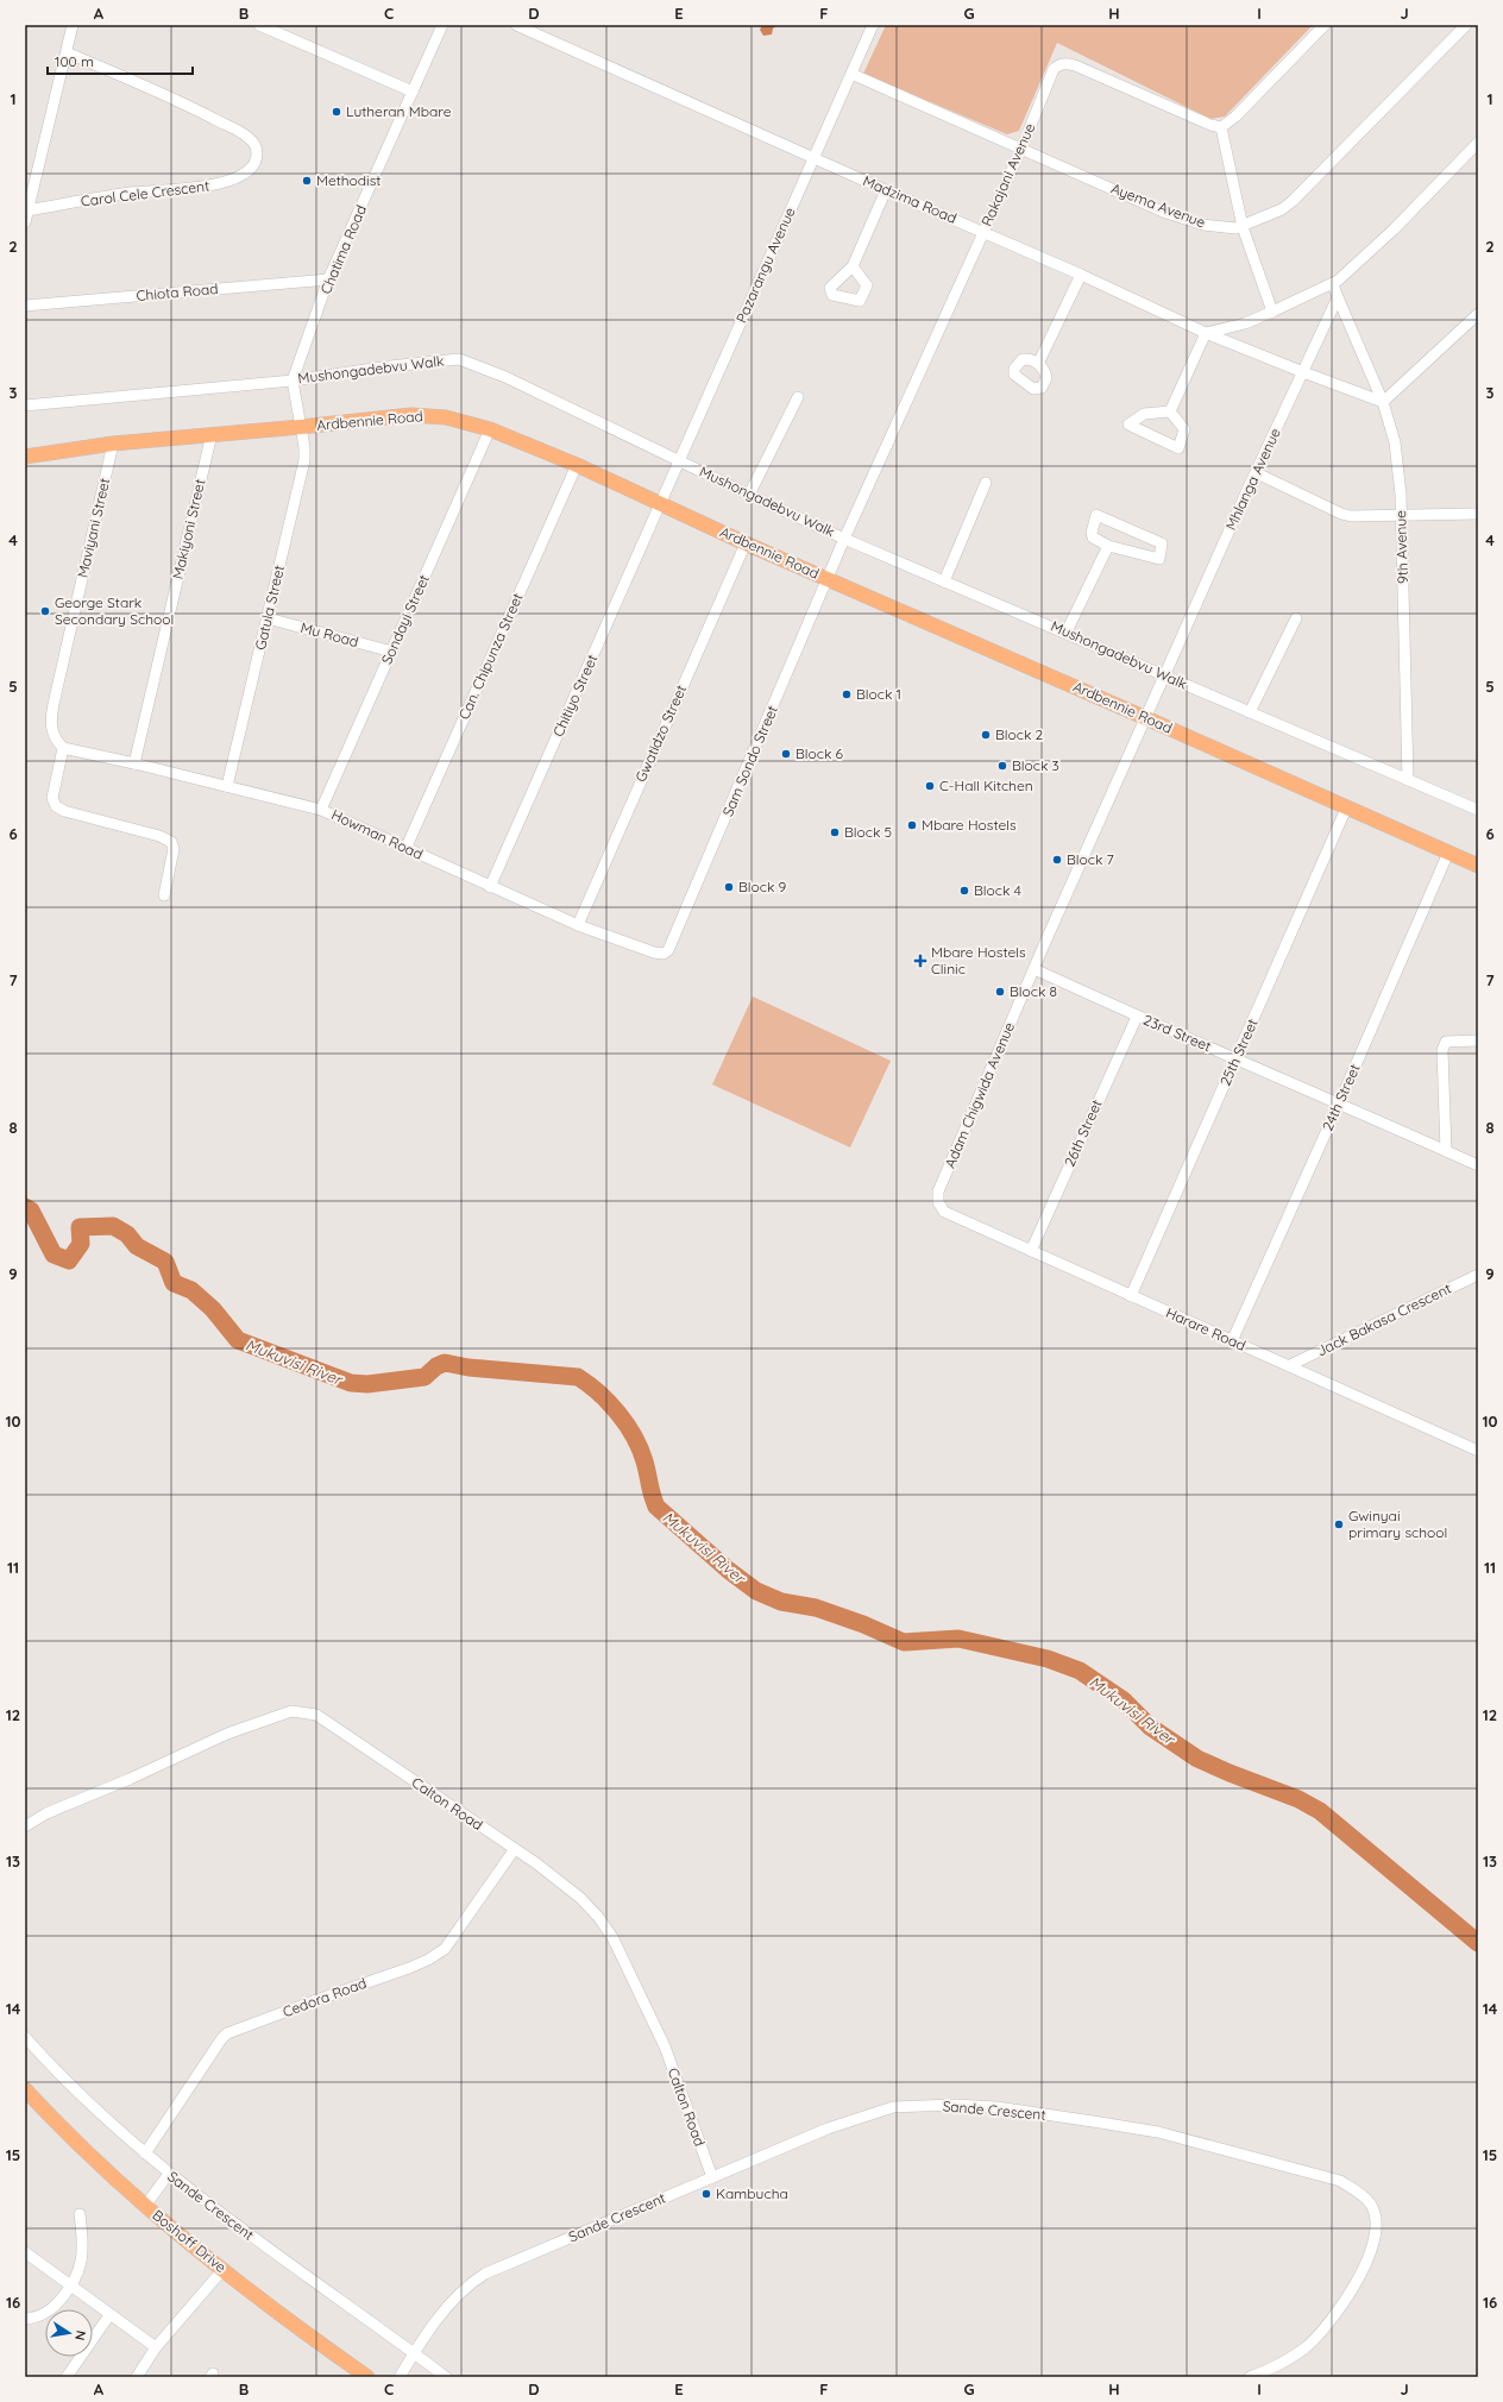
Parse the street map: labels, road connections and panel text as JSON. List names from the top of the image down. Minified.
{"streets":{"main road":["Ardbennie Road","Boshoff Drive"],"street":["Rakajani Avenue","Carol Cele Crescent","Madzima Road","Ayema Avenue","Chatima Road","Pazarangu Avenue","Chiota Road","Mushongadebvu Walk","Mhlanga Avenue","Maviyani Street","Makiyoni Street","9th Avenue","Gatula Street","Sondayi Street","Mu Road","Can. Chipunza Street","Chitiyo Street","Gwatidzo Street","Sam Sondo Street","Howman Road","23rd Street","25th Street","Adam Chigwida Avenue","24th Street","26th Street","Jack Bakasa Crescent","Harare Road","Calton Road","Cedora Road","Sande Crescent"]},"crossings":[["Rakajani Avenue","Madzima Road"],["Rakajani Avenue","Ayema Avenue"],["Rakajani Avenue","Mushongadebvu Walk"],["Rakajani Avenue","Ardbennie Road"],["Rakajani Avenue","Sam Sondo Street"],["Madzima Road","Pazarangu Avenue"],["Madzima Road","Mhlanga Avenue"],["Ayema Avenue","Pazarangu Avenue"],["Chatima Road","Chiota Road"],["Chatima Road","Mushongadebvu Walk"],["Chatima Road","Ardbennie Road"],["Chatima Road","Gatula Street"],["Pazarangu Avenue","Mushongadebvu Walk"],["Pazarangu Avenue","Ardbennie Road"],["Pazarangu Avenue","Chitiyo Street"],["Mushongadebvu Walk","Mhlanga Avenue"],["Mushongadebvu Walk","9th Avenue"],["Mushongadebvu Walk","Adam Chigwida Avenue"],["Ardbennie Road","Maviyani Street"],["Ardbennie Road","Makiyoni Street"],["Ardbennie Road","Gatula Street"],["Ardbennie Road","Sondayi Street"],["Ardbennie Road","Can. Chipunza Street"],["Ardbennie Road","Chitiyo Street"],["Ardbennie Road","Gwatidzo Street"],["Ardbennie Road","Sam Sondo Street"],["Ardbennie Road","25th Street"],["Ardbennie Road","Adam Chigwida Avenue"],["Ardbennie Road","24th Street"],["Mhlanga Avenue","9th Avenue"],["Mhlanga Avenue","Adam Chigwida Avenue"],["Maviyani Street","Howman Road"],["Makiyoni Street","Howman Road"],["Gatula Street","Mu Road"],["Gatula Street","Howman Road"],["Sondayi Street","Mu Road"],["Sondayi Street","Howman Road"],["Can. Chipunza Street","Howman Road"],["Chitiyo Street","Howman Road"],["Gwatidzo Street","Howman Road"],["Sam Sondo Street","Howman Road"],["23rd Street","25th Street"],["23rd Street","Adam Chigwida Avenue"],["23rd Street","24th Street"],["23rd Street","26th Street"],["25th Street","Harare Road"],["Adam Chigwida Avenue","Harare Road"],["24th Street","Harare Road"],["26th Street","Harare Road"],["Jack Bakasa Crescent","Harare Road"],["Calton Road","Cedora Road"],["Calton Road","Sande Crescent"],["Cedora Road","Sande Crescent"]],"water":["Mukuvisi River"],"places":{"other":["Lutheran Mbare","Methodist","George Stark Secondary School","Block 1","Block 2","Block 6","Block 3","C-Hall Kitchen","Mbare Hostels","Block 5","Block 7","Block 9","Block 4","Block 8","Gwinyai primary school","Kambucha"],"health":["Mbare Hostels Clinic"]},"scale_bar":"100 m","north":"right","grid":{"columns":["A","B","C","D","E","F","G","H","I","J"],"rows":["1","2","3","4","5","6","7","8","9","10","11","12","13","14","15","16"]}}
